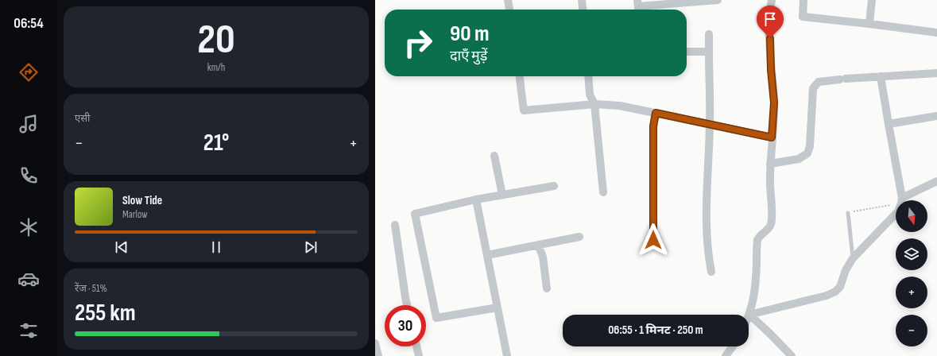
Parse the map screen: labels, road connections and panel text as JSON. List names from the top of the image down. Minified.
{"north":"bottom","page":{"tabs":"06:54","tile":[["20","km/h"],"एसी",["रेंज · 51%","255 km"]],"turn":["90 m","दाएँ मुड़ें"],"heat":["−","21°","+"],"song":["Slow Tide","Marlow"],"map_buttons":["+","−"],"limit":"30","trip":"06:55 · 1 मिनट · 250 m"}}
